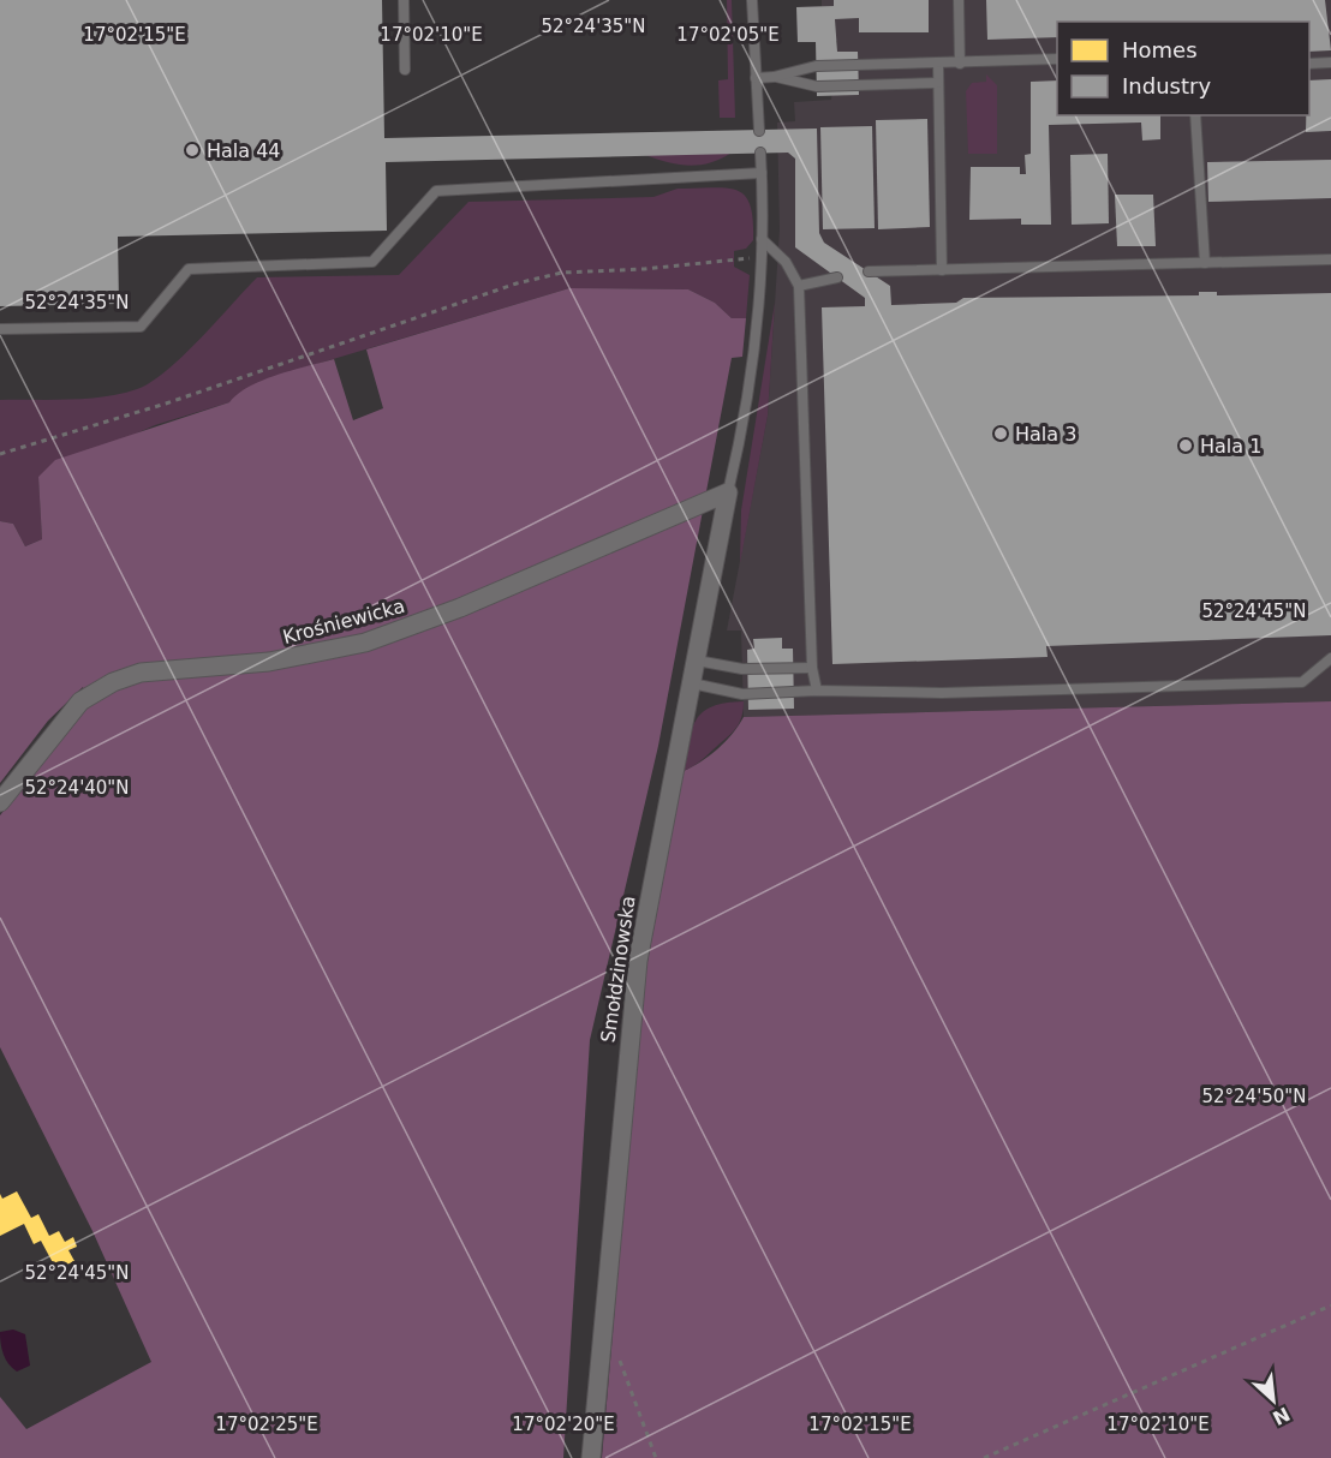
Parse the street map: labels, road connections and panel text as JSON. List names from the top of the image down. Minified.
{"streets":{"street":["Krośniewicka","Smołdzinowska"]},"crossings":[["Krośniewicka","Smołdzinowska"]],"places":["Hala 44","Hala 3","Hala 1"],"legend":["Homes","Industry"],"north":"bottom right","coordinates":["52°24'35\"N","17°02'15\"E","17°02'10\"E","17°02'05\"E","52°24'45\"N","52°24'40\"N","52°24'50\"N","17°02'25\"E","17°02'20\"E"]}
